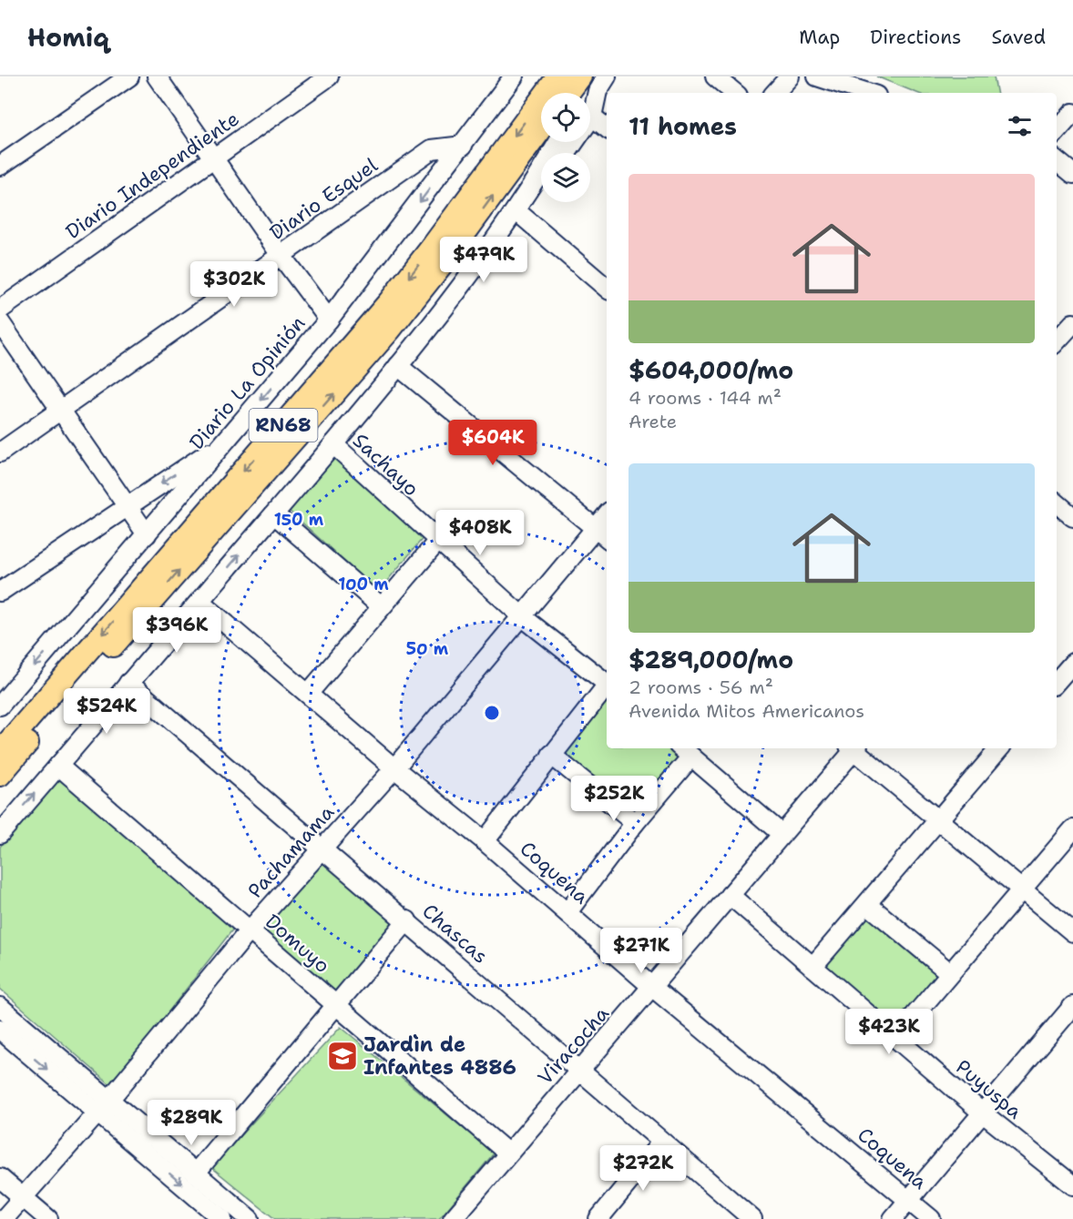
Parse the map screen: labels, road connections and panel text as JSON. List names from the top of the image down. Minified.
{"streets":{"main road":["RN68"],"street":["Diario Independiente","Diario Esquel","Diario La Opinión","Sachayo","Pachamama","Coquena","Chascas","Domuyo","Viracocha","Puyuspa"]},"crossings":[["Diario Esquel","Diario La Opinión"],["Sachayo","Pachamama"],["Pachamama","Coquena"],["Pachamama","Chascas"],["Pachamama","Domuyo"],["Coquena","Viracocha"],["Chascas","Viracocha"],["Domuyo","Viracocha"],["Viracocha","Puyuspa"]],"places":{"school or university":["Jardìn de Infantes 4886"]},"page":{"header":"Homiq","nav":["Map","Directions","Saved"],"heading":"11 homes","list":[{"name":"$604,000/mo","note":"4 rooms · 144 m² · Arete"},{"name":"$289,000/mo","note":"2 rooms · 56 m² · Avenida Mitos Americanos"}],"price":["$479K","$302K","$604K","$408K","$396K","$524K","$252K","$271K","$423K","$289K","$272K"]},"rings":["150 m","100 m","50 m"]}
